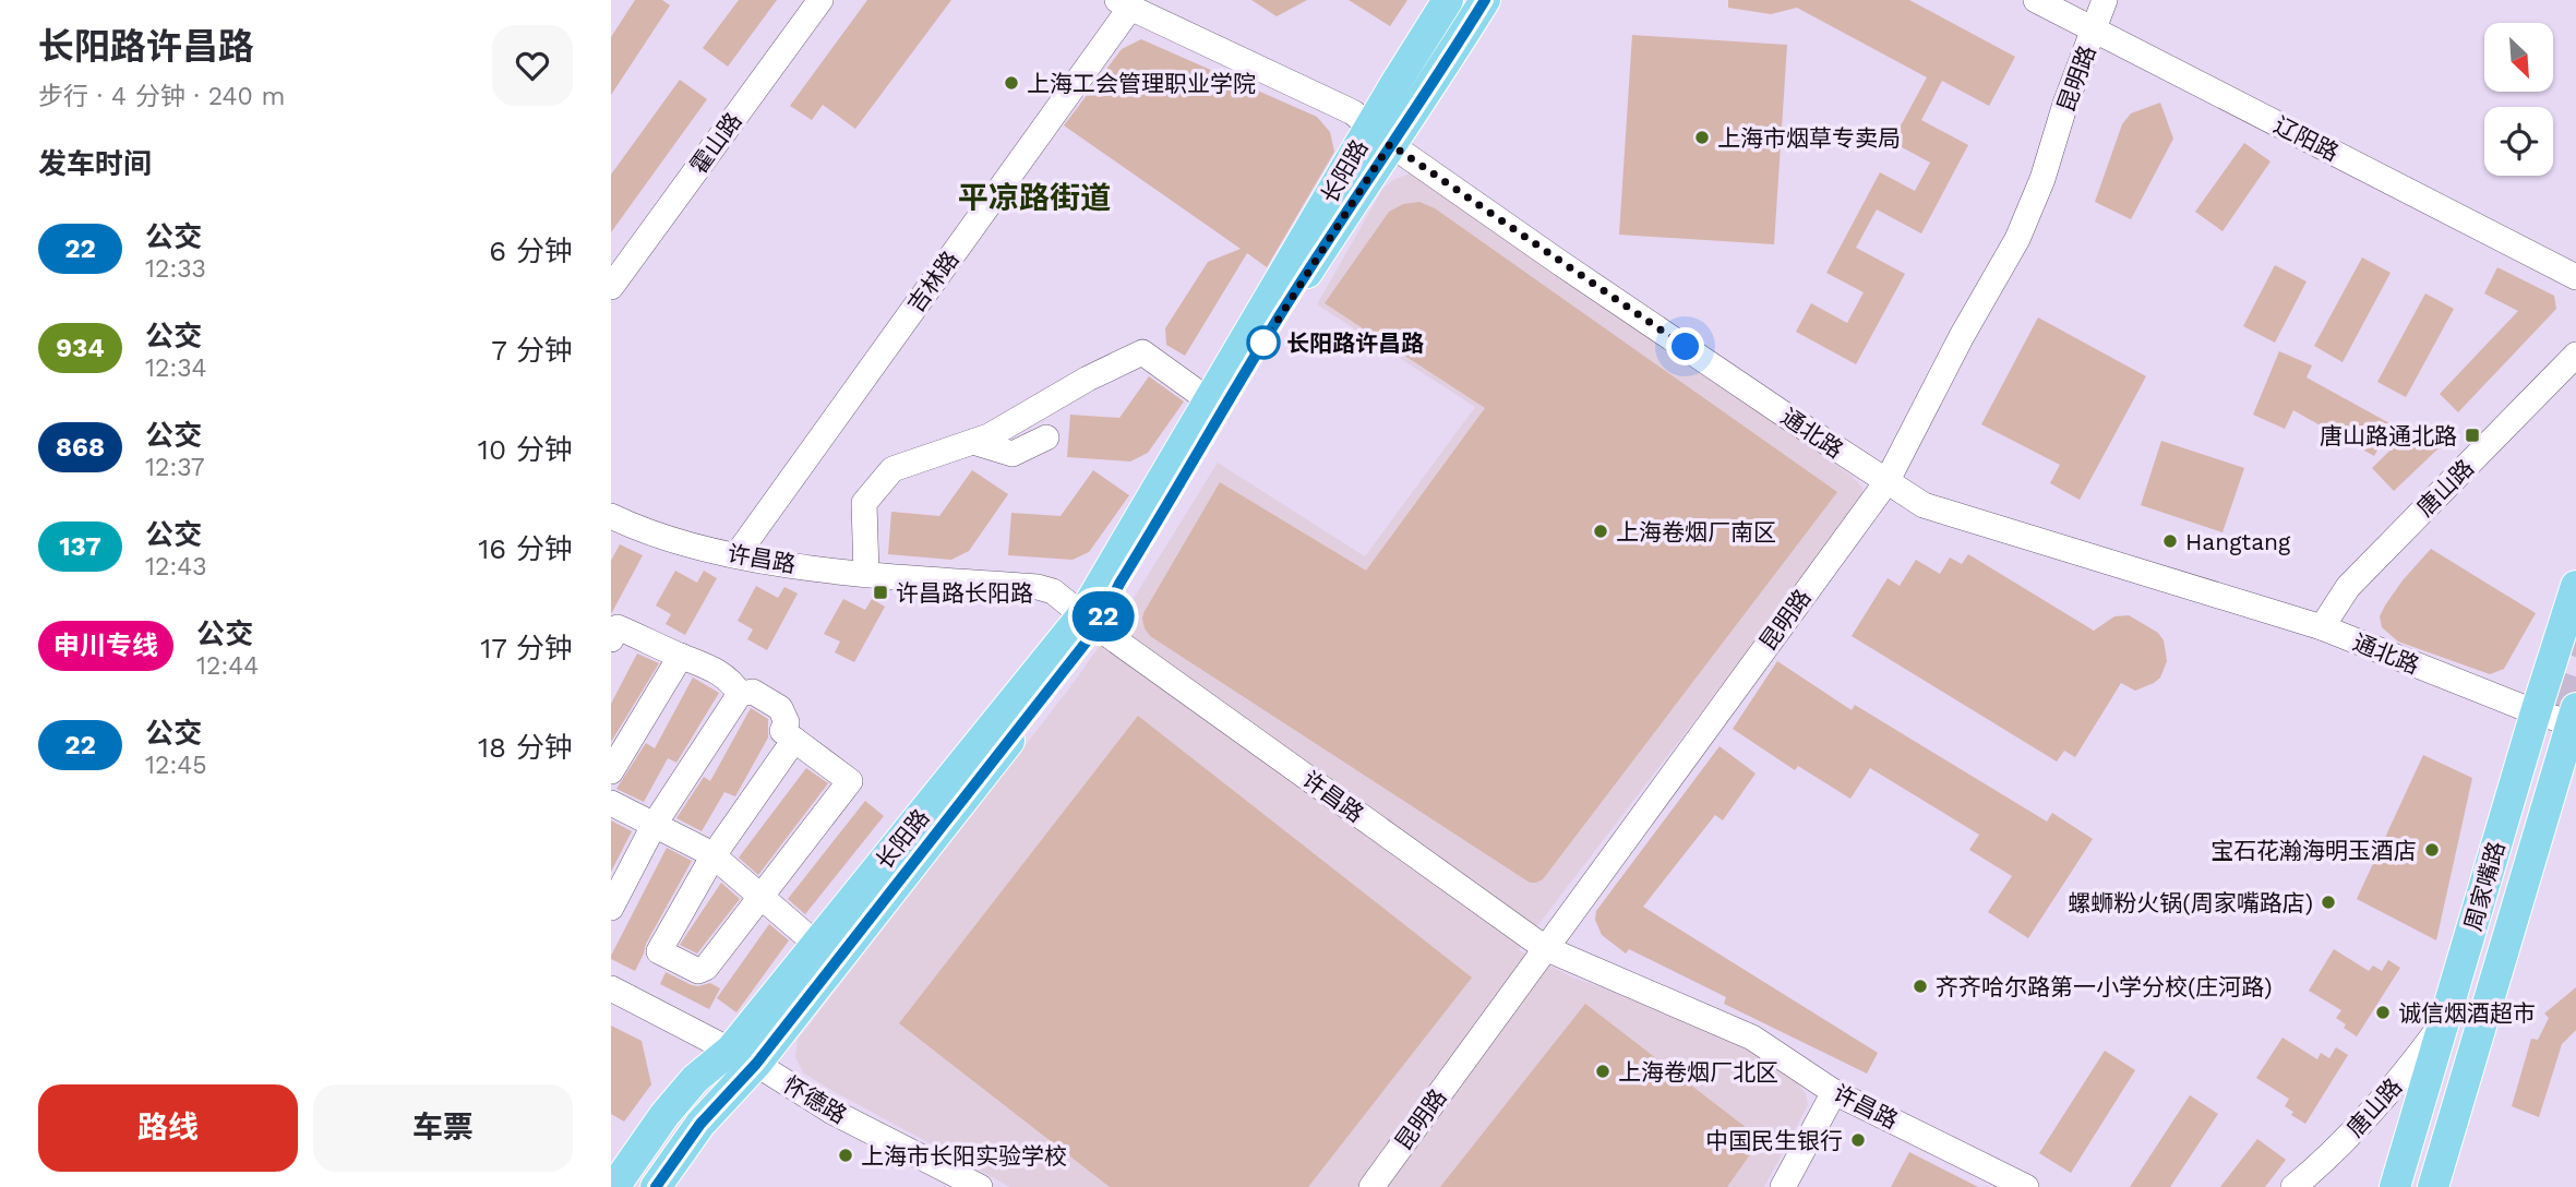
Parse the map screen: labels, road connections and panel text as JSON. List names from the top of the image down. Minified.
{"streets":{"main road":["长阳路","周家嘴路"],"street":["昆明路","辽阳路","霍山路","吉林路","通北路","唐山路","许昌路","怀德路"]},"crossings":[["昆明路","辽阳路"],["昆明路","通北路"],["昆明路","许昌路"],["长阳路","通北路"],["长阳路","许昌路"],["长阳路","怀德路"],["吉林路","通北路"],["吉林路","许昌路"],["通北路","唐山路"],["通北路","周家嘴路"],["唐山路","周家嘴路"]],"districts":["平凉路街道"],"places":{"other":["上海工会管理职业学院","上海市烟草专卖局","长阳路许昌路","上海卷烟厂南区","Hangtang","宝石花瀚海明玉酒店","螺蛳粉火锅(周家嘴路店)","齐齐哈尔路第一小学分校(庄河路)","诚信烟酒超市","上海卷烟厂北区","中国民生银行","上海市长阳实验学校"],"transit":["唐山路通北路","许昌路长阳路"]},"lines":["bus line 22"],"north":"bottom right","page":{"heading":[["长阳路许昌路","步行 · 4 分钟 · 240 m"],"发车时间"],"on_map":"22","list":[{"mark":"22","name":"公交","note":"12:33","value":"6 分钟"},{"mark":"934","name":"公交","note":"12:34","value":"7 分钟"},{"mark":"868","name":"公交","note":"12:37","value":"10 分钟"},{"mark":"137","name":"公交","note":"12:43","value":"16 分钟"},{"mark":"申川专线","name":"公交","note":"12:44","value":"17 分钟"},{"mark":"22","name":"公交","note":"12:45","value":"18 分钟"}],"buttons":["路线","车票"]}}
